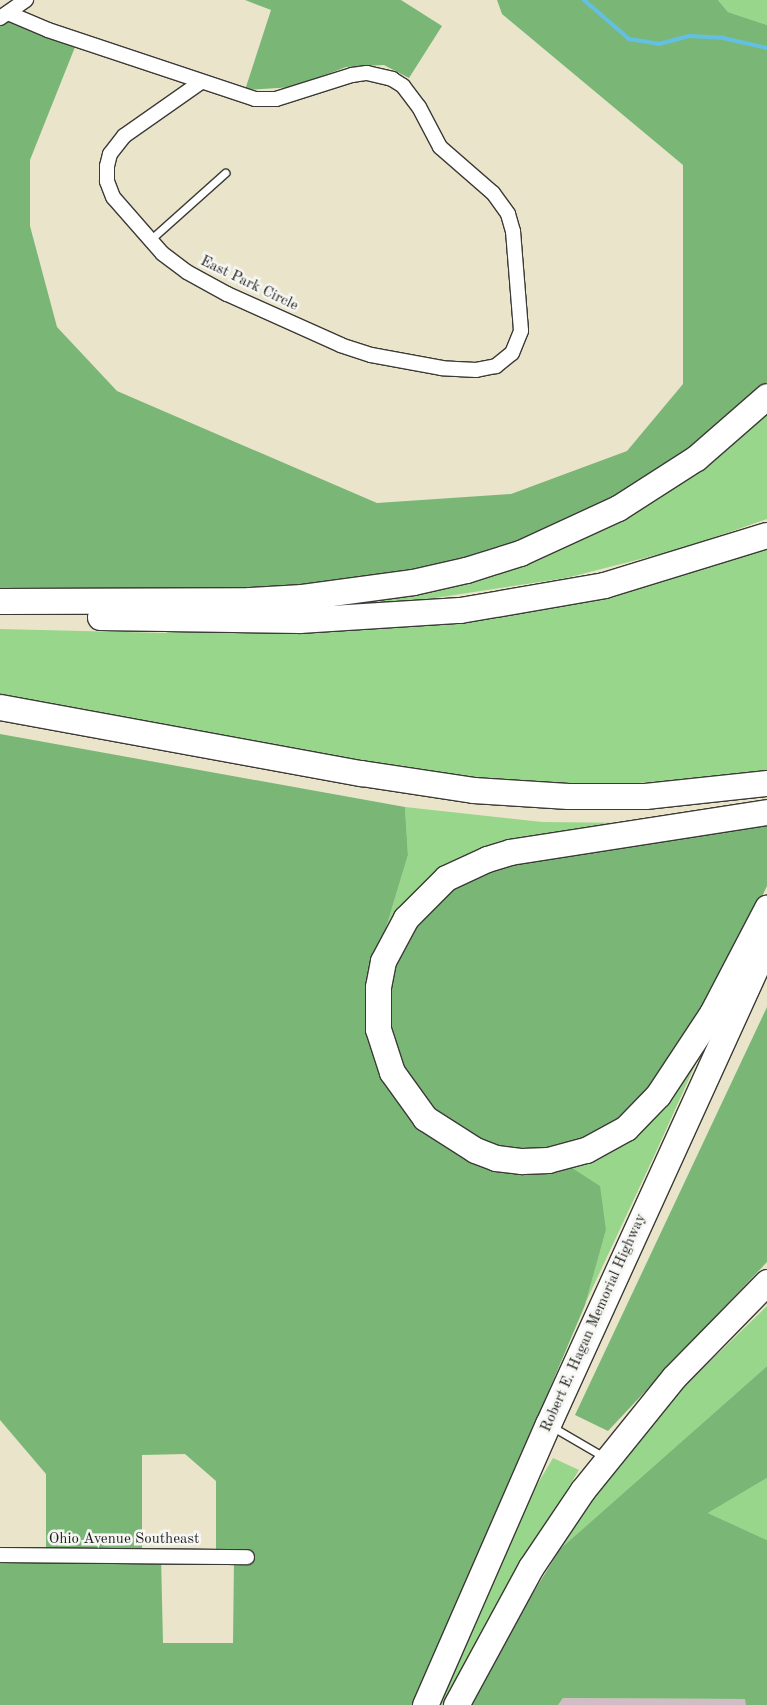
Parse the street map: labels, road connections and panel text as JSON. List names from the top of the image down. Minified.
{"streets":{"highway":["Robert E. Hagan Memorial Highway"],"street":["East Park Circle","Ohio Avenue Southeast"]}}
